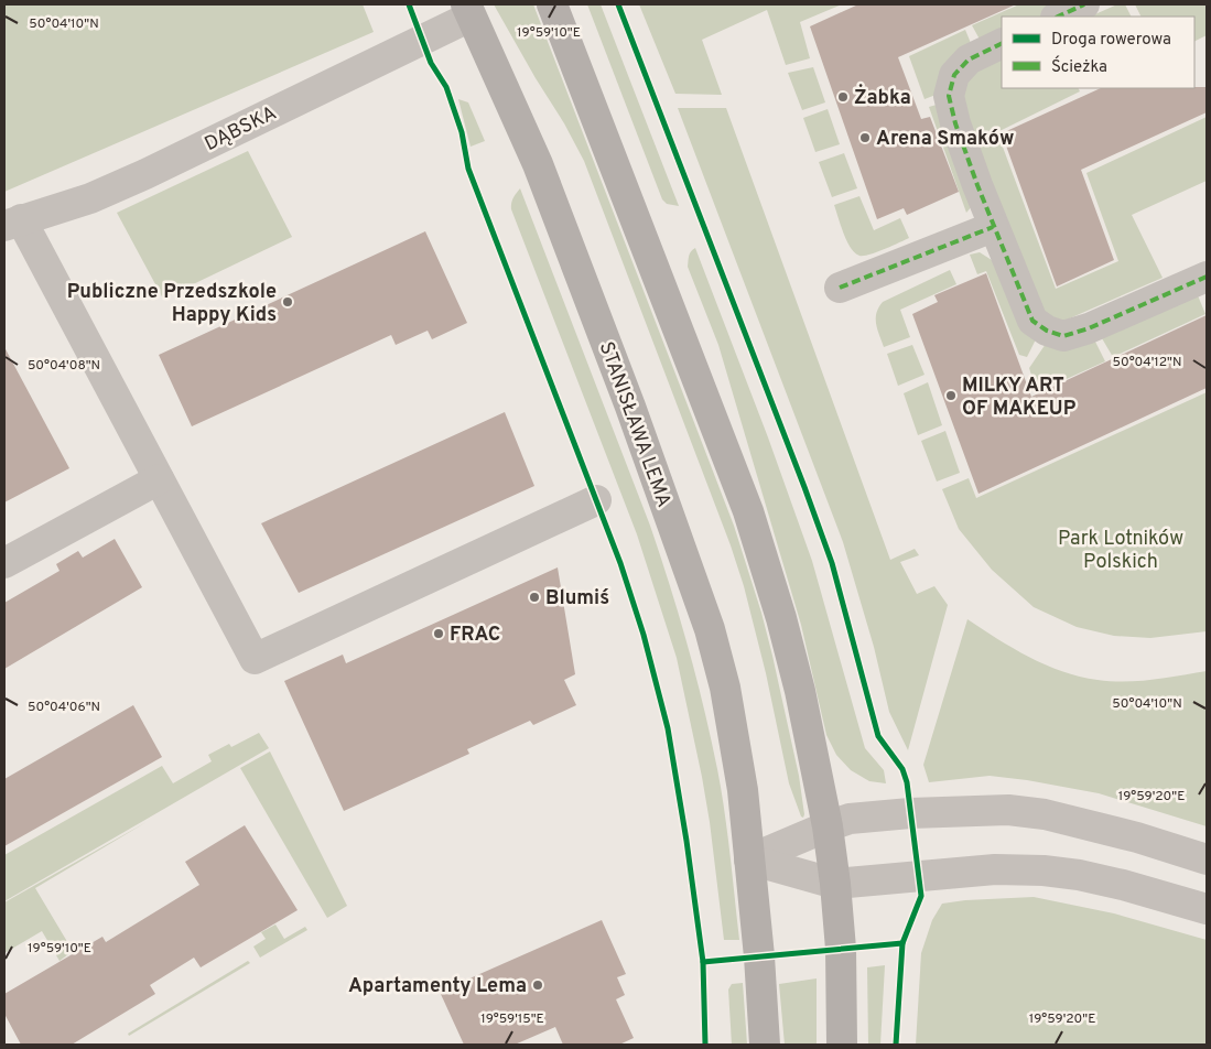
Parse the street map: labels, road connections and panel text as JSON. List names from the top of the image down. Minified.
{"streets":{"main road":["STANISŁAWA LEMA"],"street":["DĄBSKA"]},"crossings":[["DĄBSKA","STANISŁAWA LEMA"]],"parks":["Park Lotników Polskich"],"places":["Żabka","Arena Smaków","Publiczne Przedszkole Happy Kids","MILKY ART OF MAKEUP","Blumiś","FRAC","Apartamenty Lema"],"legend":["Droga rowerowa","Ścieżka"],"coordinates":["50°04'10\"N","19°59'10\"E","50°04'12\"N","50°04'08\"N","50°04'06\"N","19°59'20\"E","19°59'15\"E"]}
